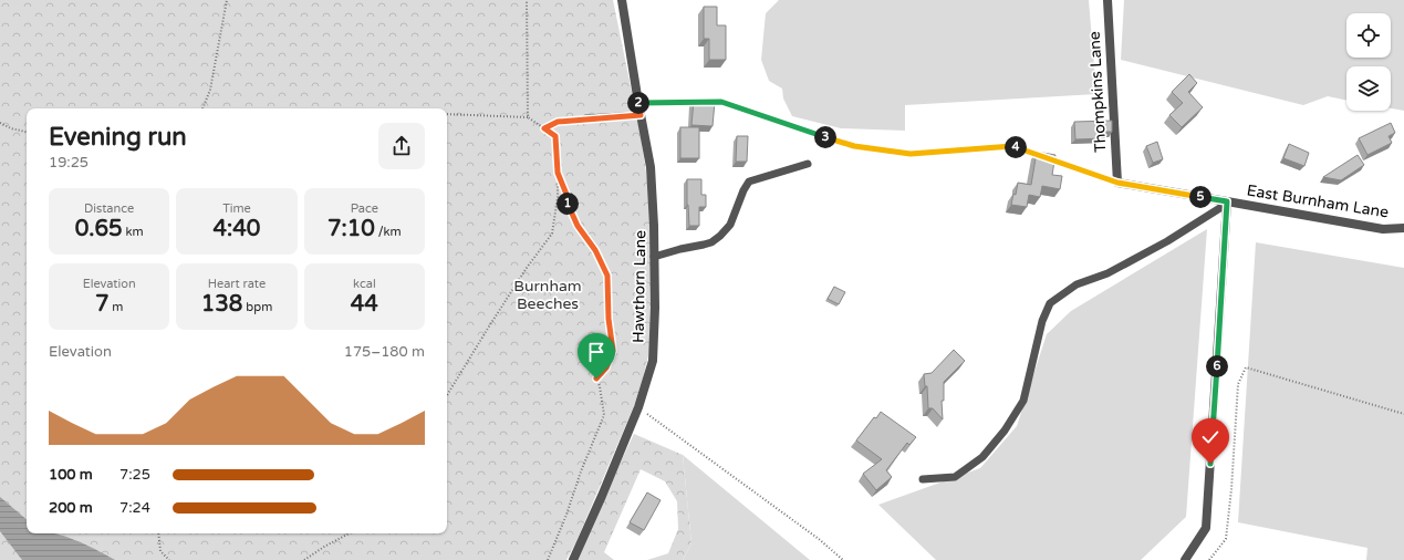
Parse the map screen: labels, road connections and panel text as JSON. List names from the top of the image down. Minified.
{"streets":{"street":["Thompkins Lane","East Burnham Lane","Hawthorn Lane"]},"parks":["Burnham Beeches"],"page":{"pins":["2","3","4","5","1","6"],"heading":["Evening run","19:25"],"stats":[["Distance","0.65 km"],["Time","4:40"],["Pace","7:10 /km"],["Elevation","7 m"],["Heart rate","138 bpm"],["kcal","44"]],"chart":["Elevation","175–180 m"],"list":[{"name":"100 m","note":"7:25"},{"name":"200 m","note":"7:24"}]}}
